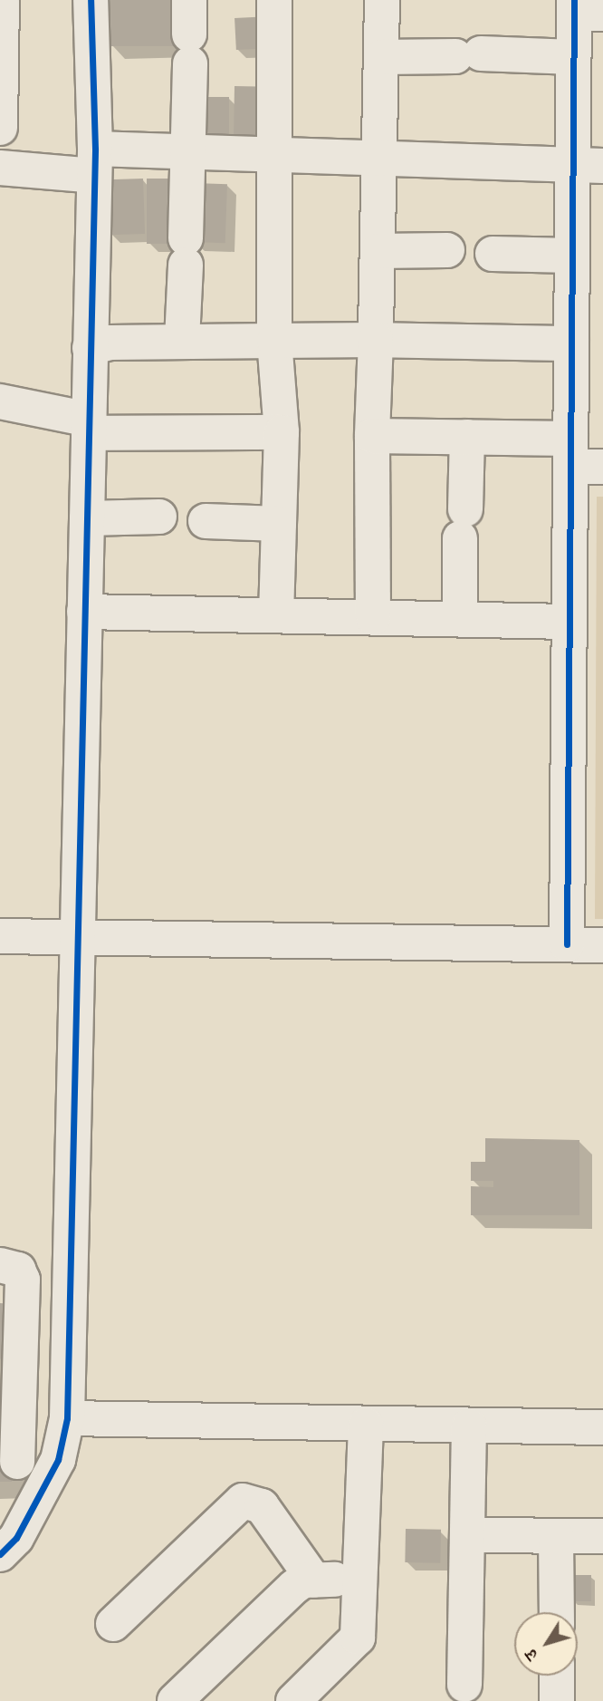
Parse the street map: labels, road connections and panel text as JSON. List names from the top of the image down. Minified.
{"north":"bottom left"}
